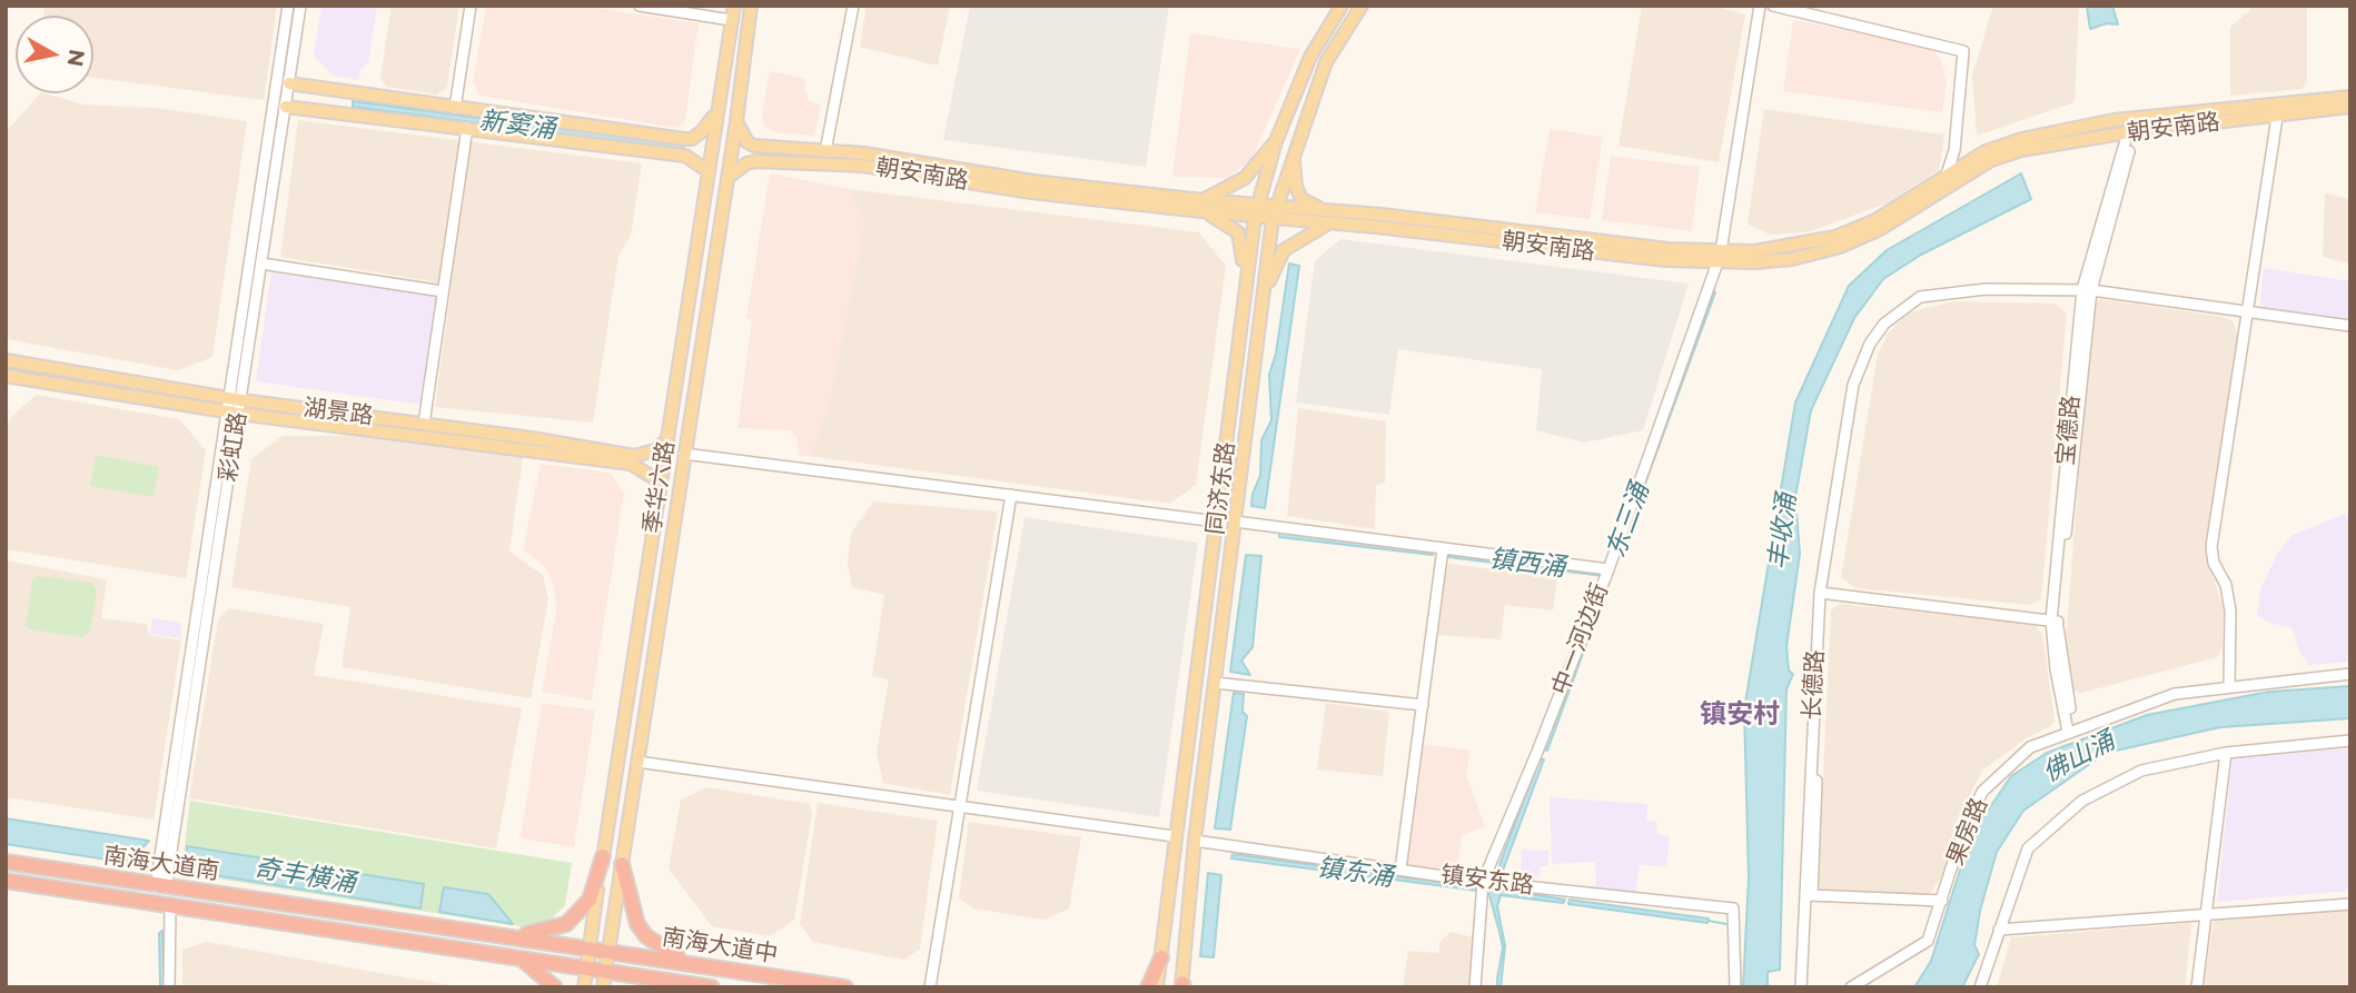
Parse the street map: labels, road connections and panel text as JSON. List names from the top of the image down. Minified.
{"streets":{"highway":["南海大道南","南海大道中"],"main road":["朝安南路","湖景路","季华六路","同济东路"],"street":["宝德路","彩虹路","中一河边街","长德路","果房路","镇安东路"]},"crossings":[["朝安南路","宝德路"],["朝安南路","季华六路"],["朝安南路","同济东路"],["朝安南路","中一河边街"],["湖景路","彩虹路"],["湖景路","季华六路"],["宝德路","长德路"],["宝德路","果房路"],["彩虹路","南海大道南"],["季华六路","南海大道南"],["季华六路","南海大道中"],["同济东路","镇安东路"],["中一河边街","镇安东路"],["南海大道南","南海大道中"]],"districts":["镇安村"],"water":["新窦涌","东三涌","丰收涌","镇西涌","佛山涌","镇东涌","奇丰横涌"],"north":"right"}
